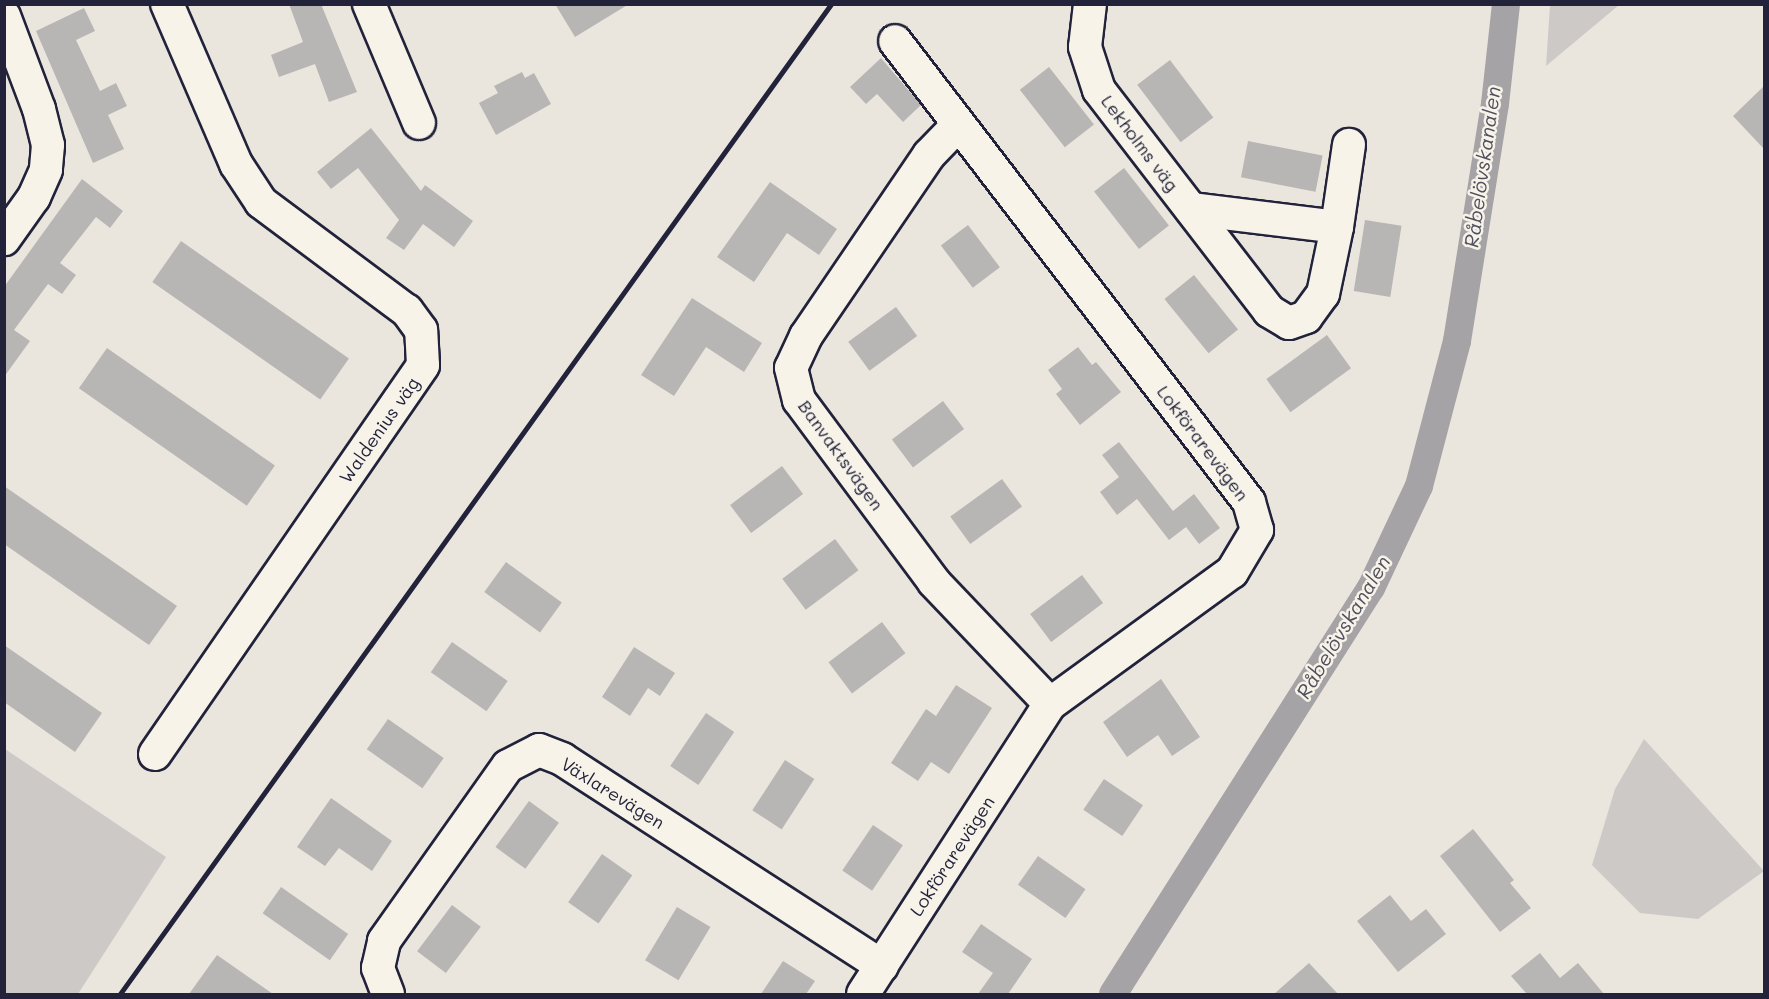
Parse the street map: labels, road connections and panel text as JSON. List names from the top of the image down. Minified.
{"streets":{"street":["Lekholms väg","Waldenius väg","Lokförarevägen","Banvaktsvägen","Växlarevägen"]},"crossings":[["Lokförarevägen","Banvaktsvägen"],["Lokförarevägen","Växlarevägen"]],"water":["Råbelövskanalen"]}
